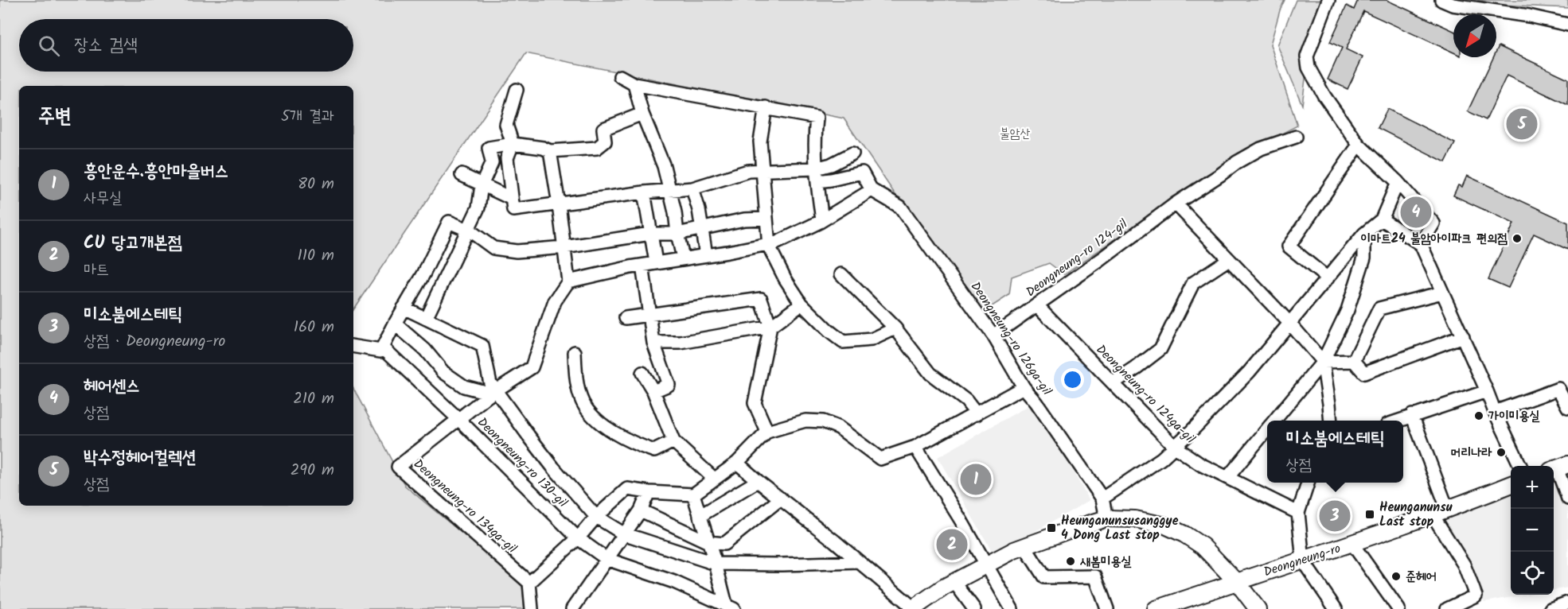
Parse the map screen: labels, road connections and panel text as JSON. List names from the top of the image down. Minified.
{"streets":{"main road":["Deongneung-ro"],"street":["Deongneung-ro 124-gil","Deongneung-ro 126ga-gil","Deongneung-ro 124ga-gil","Deongneung-ro 130-gil","Deongneung-ro 134ga-gil"]},"crossings":[["Deongneung-ro 124-gil","Deongneung-ro 126ga-gil"],["Deongneung-ro 124-gil","Deongneung-ro 124ga-gil"],["Deongneung-ro 130-gil","Deongneung-ro 134ga-gil"]],"parks":["불암산"],"places":{"other":["이마트24 불암아이파크 편의점","가이미용실","머리나라","새봄미용실","준헤어"],"transit":["Heunganunsu Last stop","Heunganunsusanggye 4 Dong Last stop"]},"north":"bottom left","page":{"search":"장소 검색","heading":["주변","5개 결과"],"pins":["5","4","1","3","2"],"list":[{"mark":"1","name":"흥안운수.흥안마을버스","note":"사무실","value":"80 m"},{"mark":"2","name":"CU 당고개본점","note":"마트","value":"110 m"},{"mark":"3","name":"미소붐에스테틱","note":"상점 · Deongneung-ro","value":"160 m"},{"mark":"4","name":"헤어센스","note":"상점","value":"210 m"},{"mark":"5","name":"박수정헤어컬렉션","note":"상점","value":"290 m"}],"popup":["미소붐에스테틱","상점"],"map_buttons":["+","−"]}}
